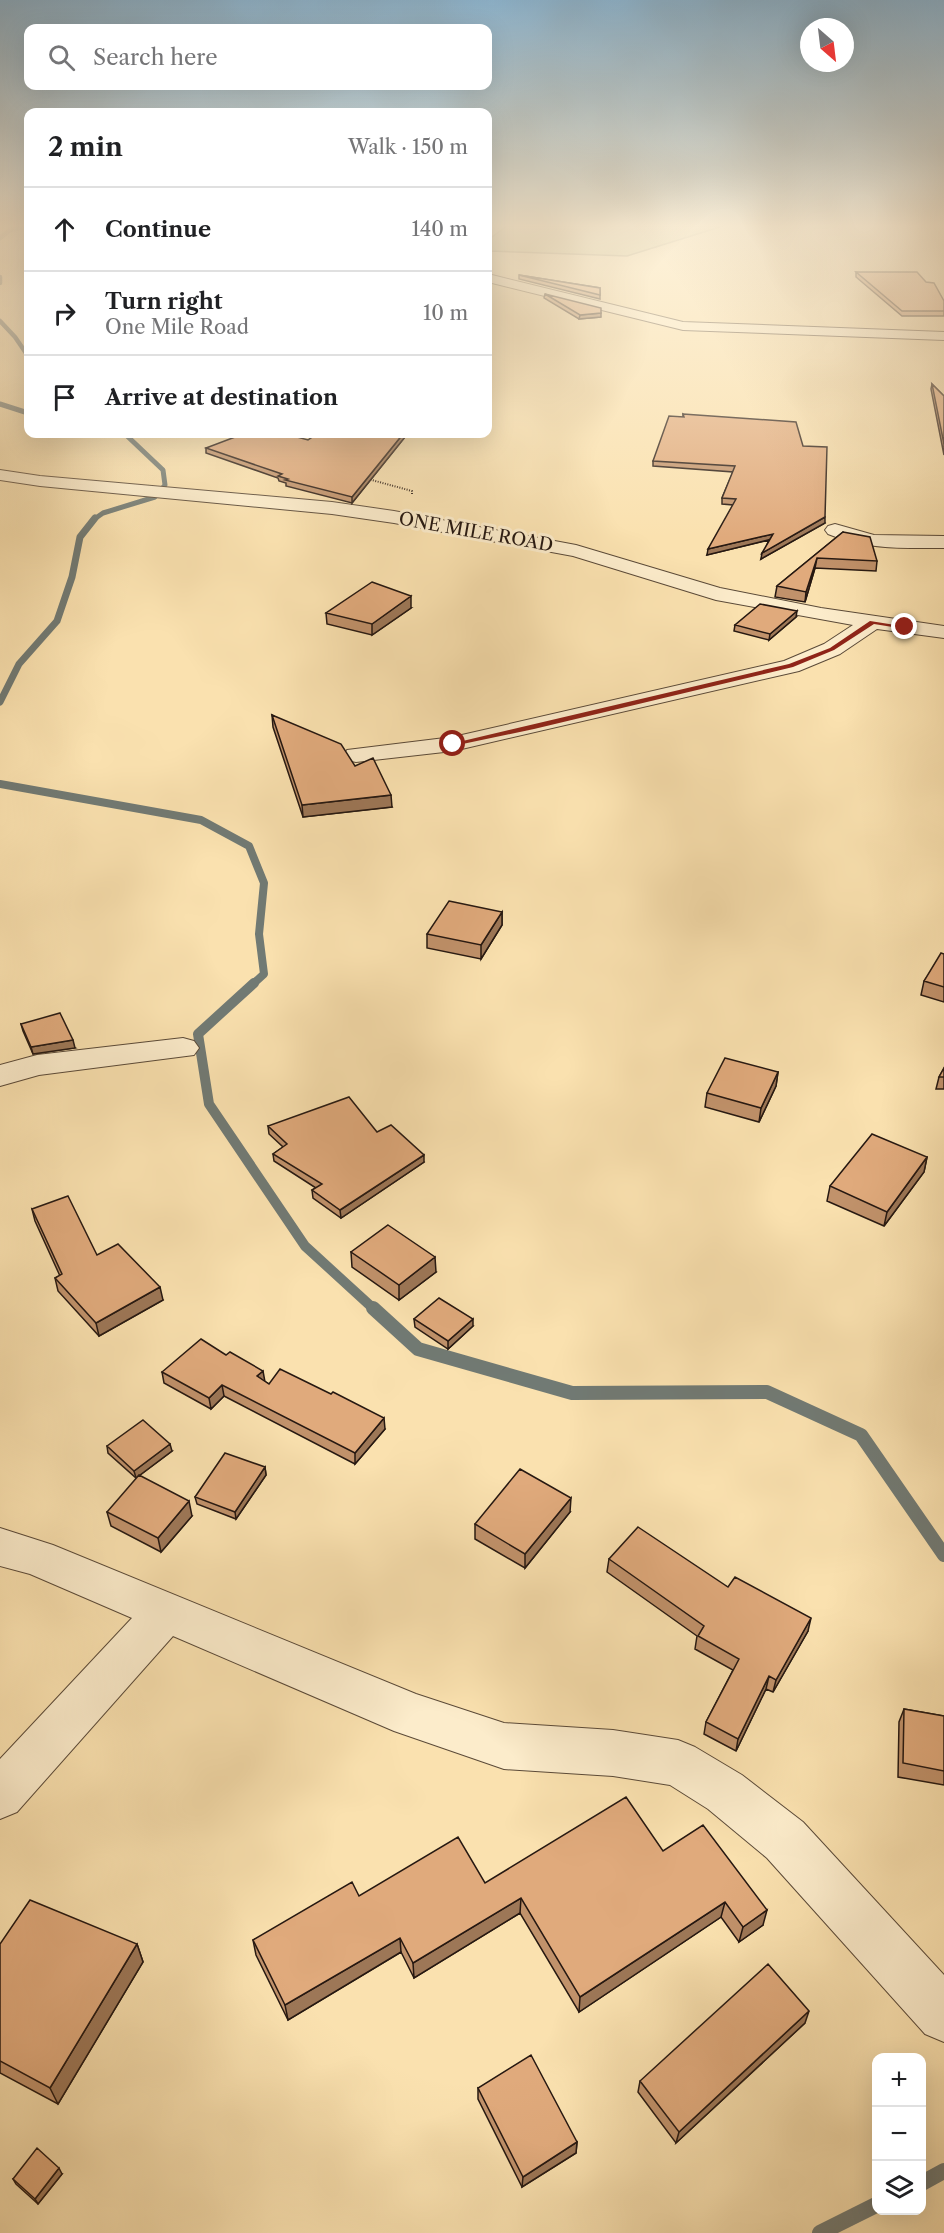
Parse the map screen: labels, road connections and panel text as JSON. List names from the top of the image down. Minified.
{"streets":{"street":["ONE MILE ROAD"]},"north":"bottom right","page":{"search":"Search here","heading":["2 min","Walk · 150 m"],"list":[["Continue","140 m"],["Turn right","One Mile Road","10 m"],"Arrive at destination"],"map_buttons":["+","−"]}}
